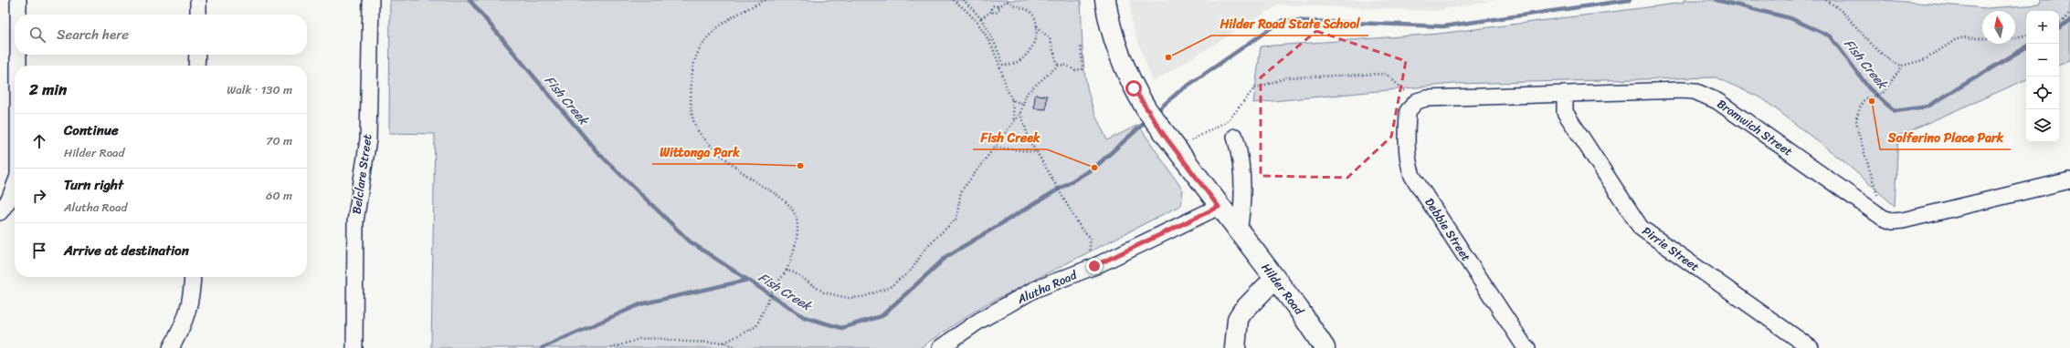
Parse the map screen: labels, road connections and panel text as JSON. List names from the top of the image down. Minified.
{"streets":{"street":["Bromwich Street","Belclare Street","Debbie Street","Pirrie Street","Alutha Road","Hilder Road"]},"crossings":[["Bromwich Street","Debbie Street"],["Bromwich Street","Pirrie Street"],["Alutha Road","Hilder Road"]],"water":["Fish Creek"],"places":["Hilder Road State School","Solferino Place Park","Wittonga Park","Fish Creek"],"north":"top","page":{"map_buttons":["+","−"],"search":"Search here","heading":["2 min","Walk · 130 m"],"list":[["Continue","Hilder Road","70 m"],["Turn right","Alutha Road","60 m"],"Arrive at destination"]}}
